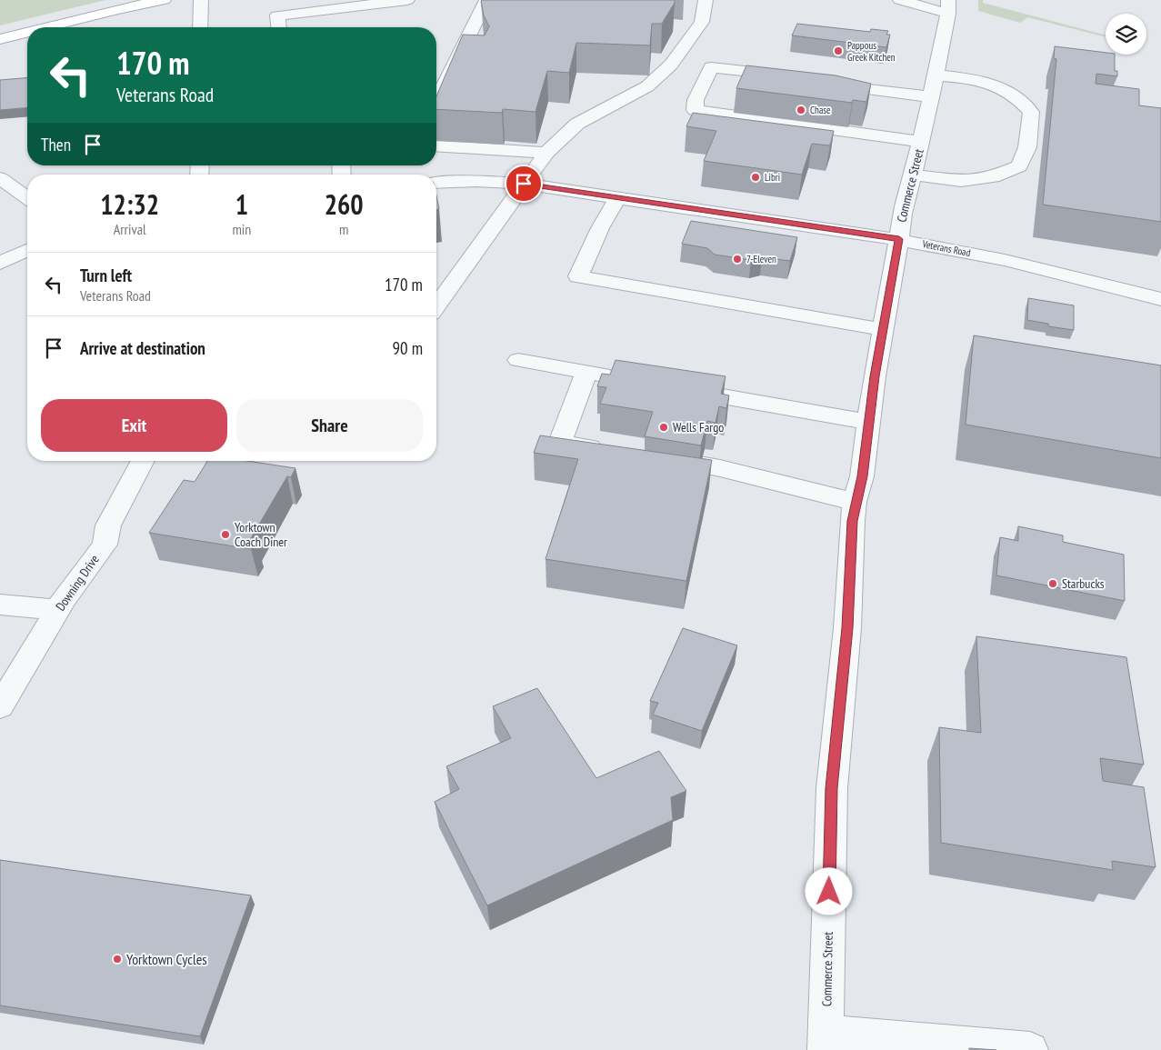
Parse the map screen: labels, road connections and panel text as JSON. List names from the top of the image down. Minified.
{"streets":{"street":["Commerce Street","Veterans Road","Downing Drive"]},"crossings":[["Commerce Street","Veterans Road"]],"places":["Pappous Greek Kitchen","Chase","Libri","7-Eleven","Wells Fargo","Yorktown Coach Diner","Starbucks","Yorktown Cycles"],"page":{"turn":["170 m","Veterans Road"],"then":"Then","eta":["12:32","Arrival","1","min","260","m"],"list":[{"name":"Turn left","note":"Veterans Road","value":"170 m"},{"name":"Arrive at destination","value":"90 m"}],"buttons":["Exit","Share"]}}
